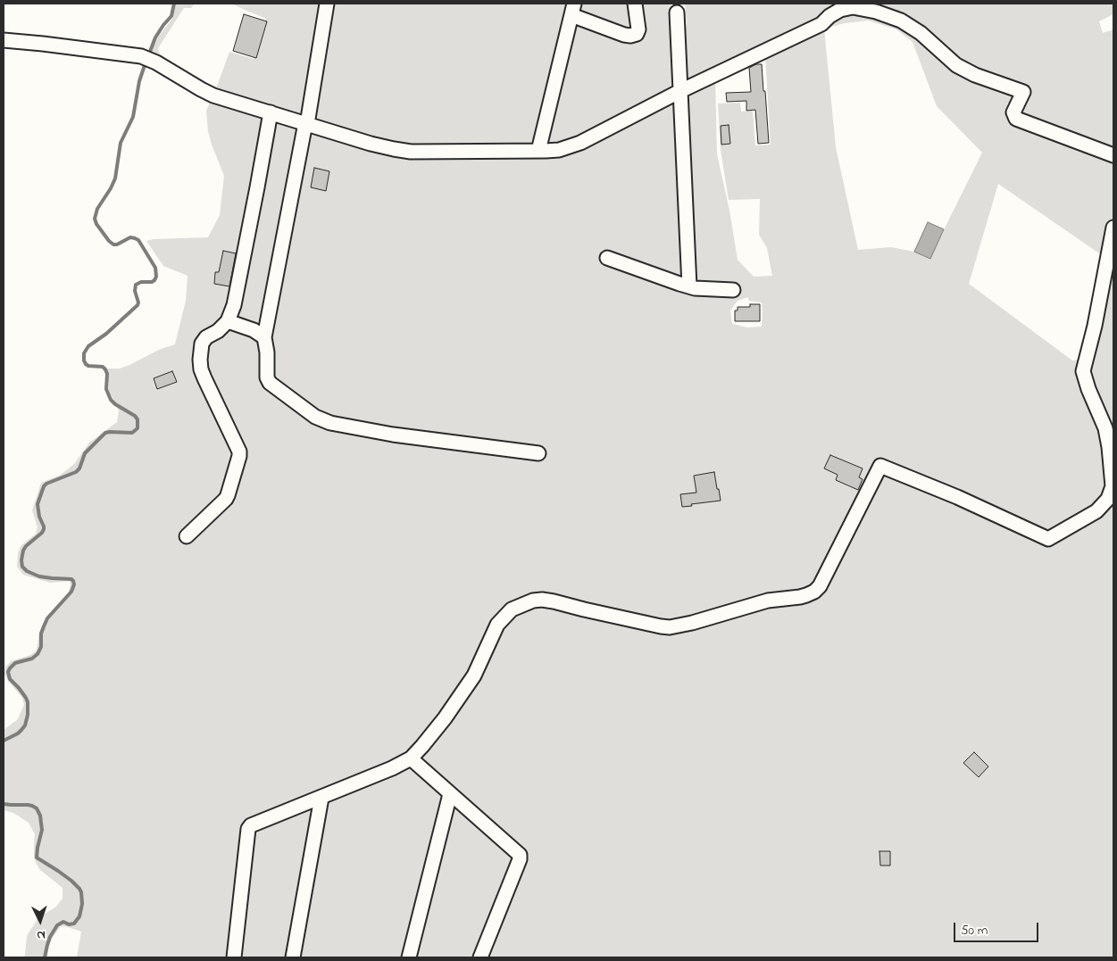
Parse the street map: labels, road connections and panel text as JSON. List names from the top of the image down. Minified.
{"scale_bar":"50 m","north":"bottom"}
